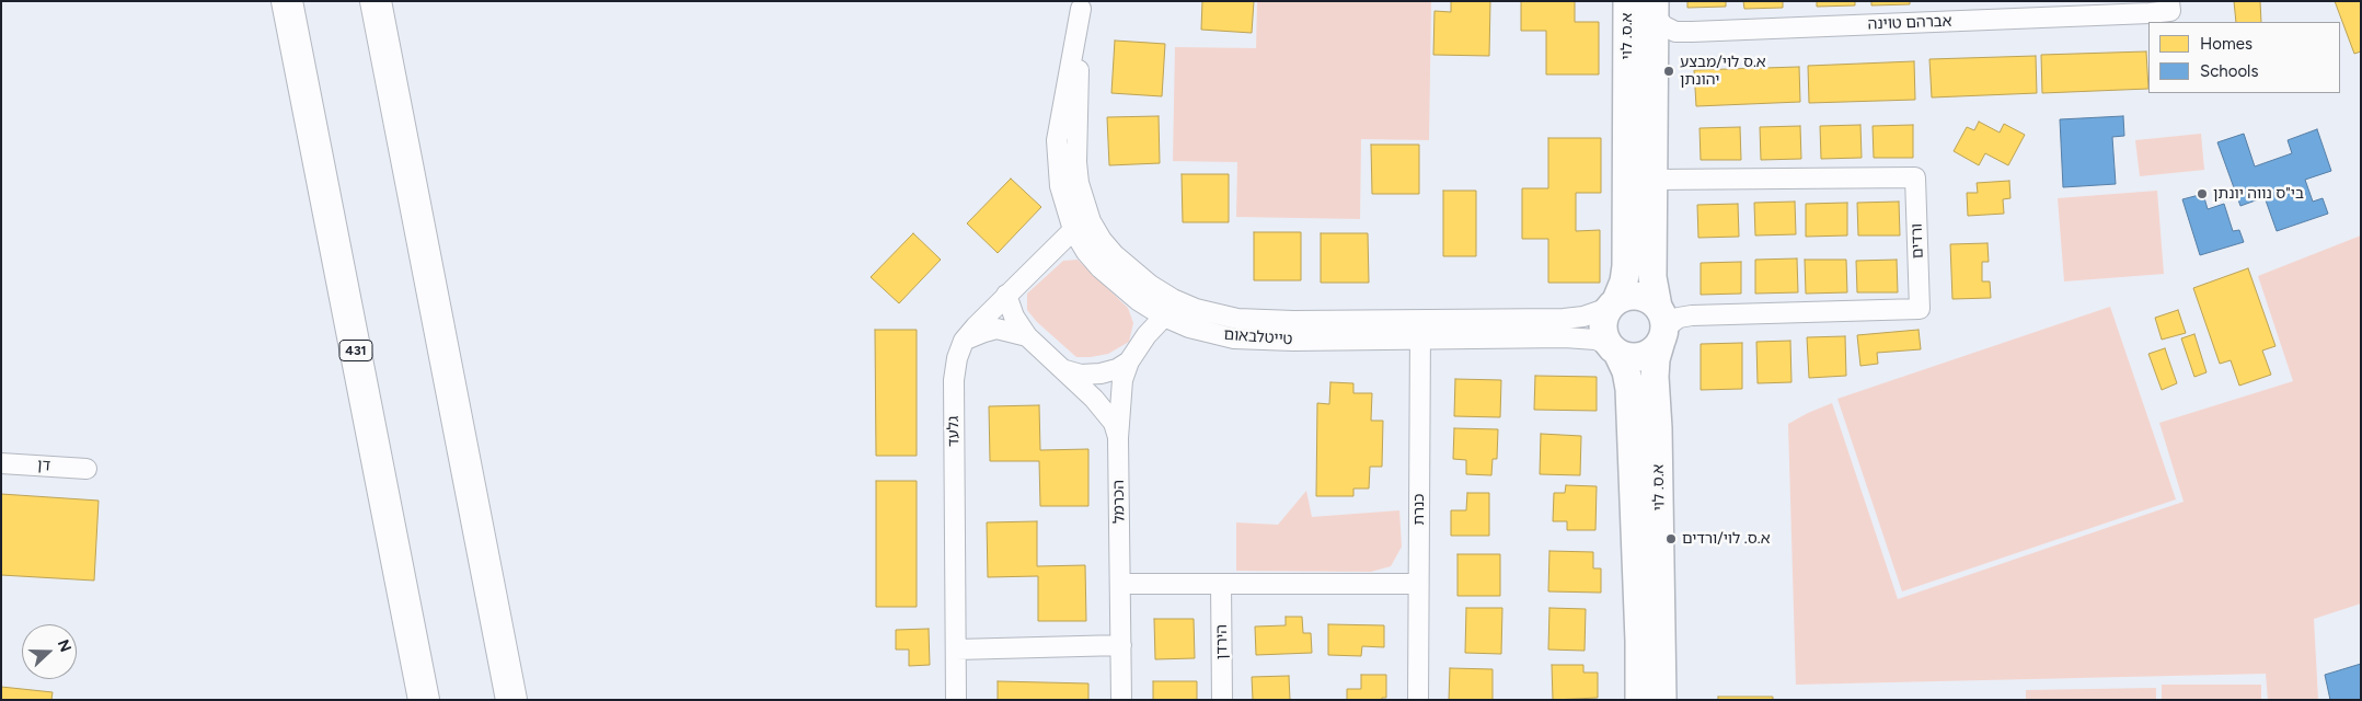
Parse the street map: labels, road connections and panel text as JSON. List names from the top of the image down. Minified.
{"streets":{"highway":["431"],"main road":["א.ס. לוי"],"street":["אברהם טוינה","ורדים","טייטלבאום","גלעד","דן","הכרמל","כנרת","הירדן"]},"crossings":[["אברהם טוינה","א.ס. לוי"],["א.ס. לוי","ורדים"],["א.ס. לוי","טייטלבאום"],["ורדים","טייטלבאום"],["טייטלבאום","גלעד"],["טייטלבאום","הכרמל"],["טייטלבאום","כנרת"]],"places":["א.ס לוי/מבצע יהונתן","בי\"ס נווה יונתן","א.ס. לוי/ורדים"],"legend":["Homes","Schools"],"north":"right"}
